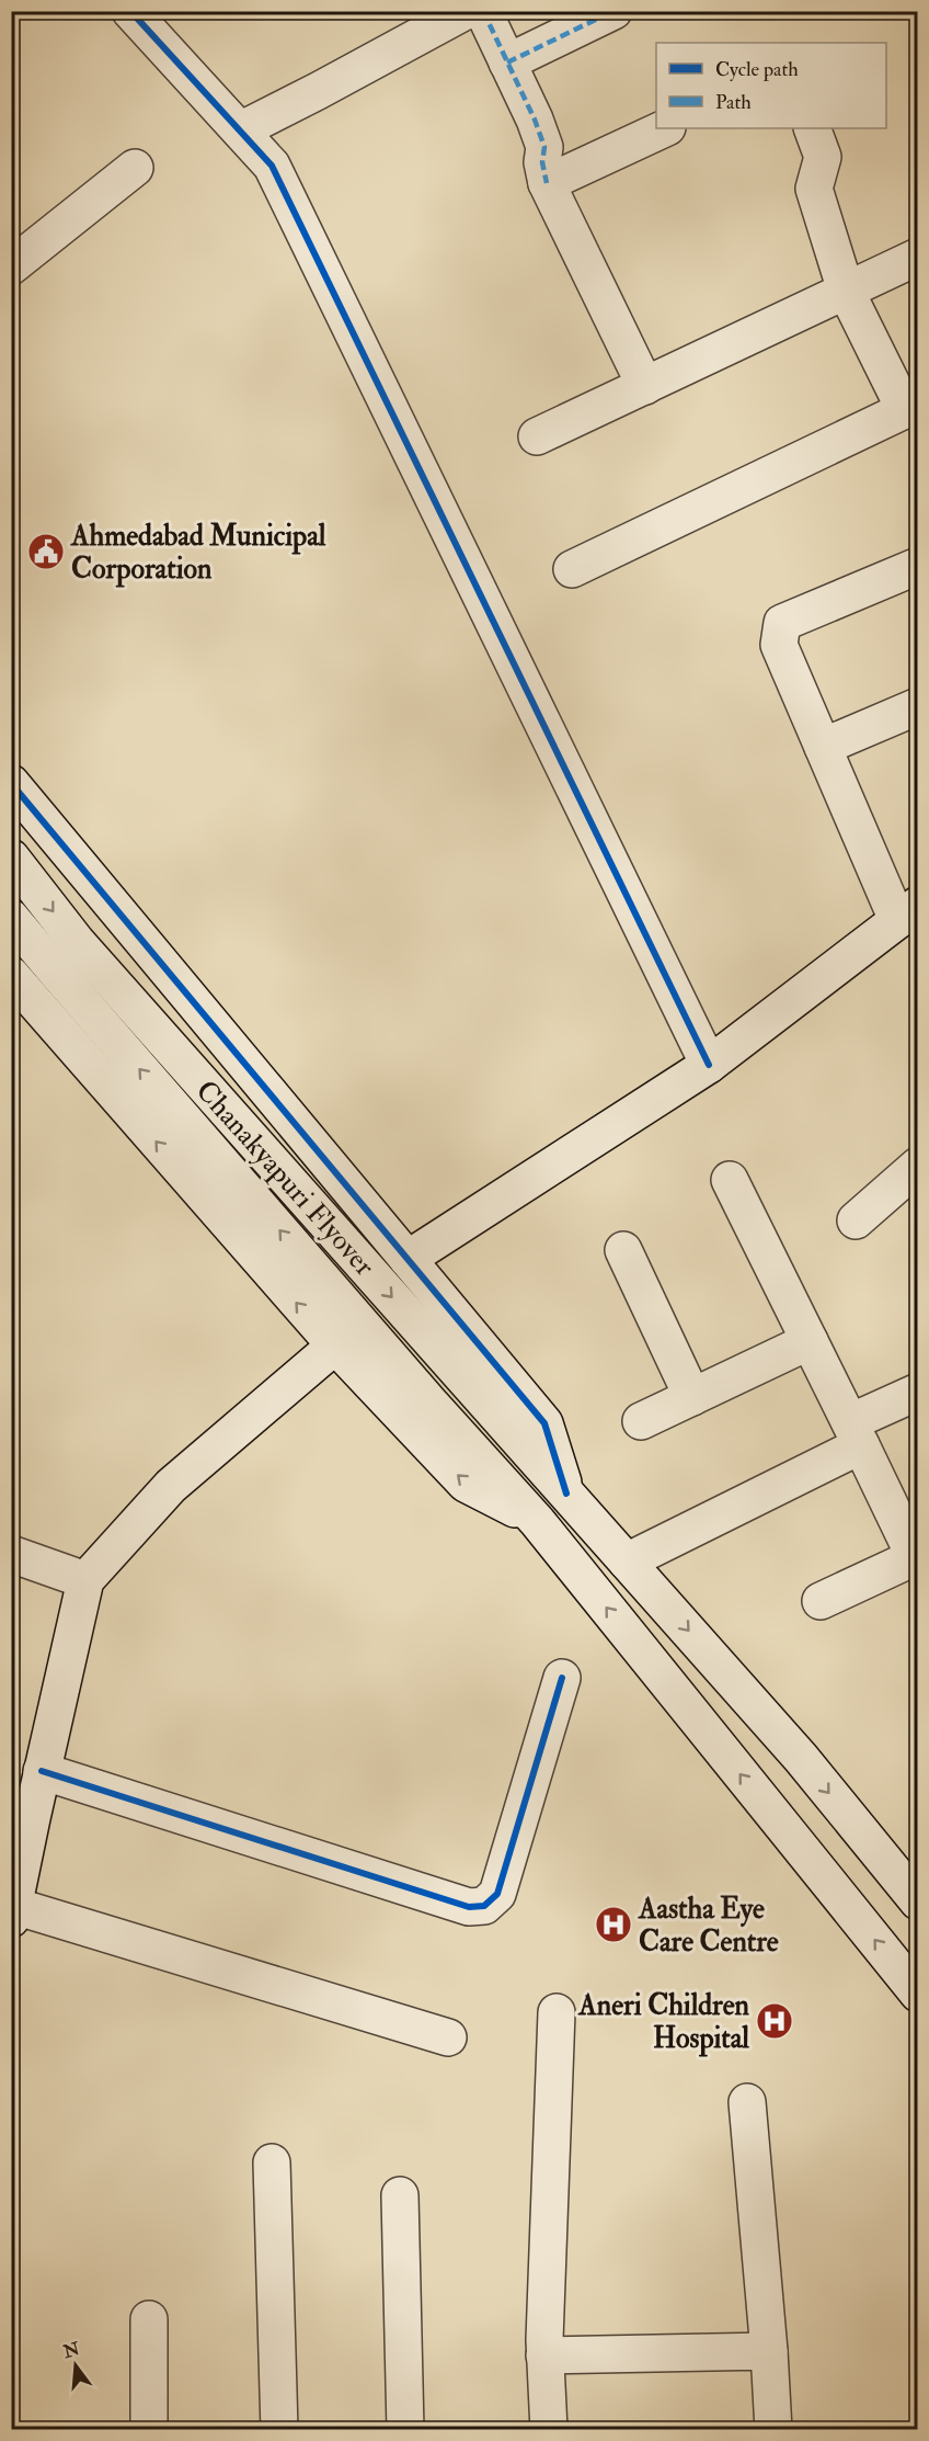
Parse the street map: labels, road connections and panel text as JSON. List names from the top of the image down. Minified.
{"streets":{"street":["Chanakyapuri Flyover"]},"places":{"public building":["Ahmedabad Municipal Corporation"],"hospital":["Aastha Eye Care Centre","Aneri Children Hospital"]},"legend":["Cycle path","Path"],"north":"top"}
